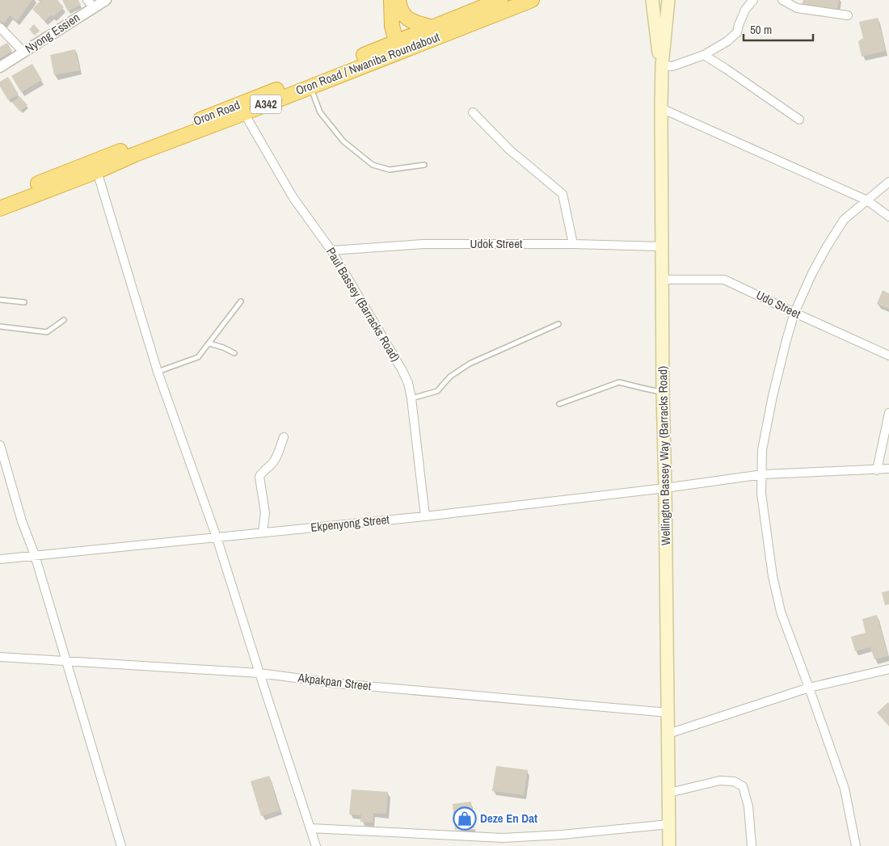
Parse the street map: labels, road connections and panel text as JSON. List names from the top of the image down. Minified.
{"streets":{"highway":["Oron Road / Nwaniba Roundabout","A342","Oron Road"],"main road":["Wellington Bassey Way (Barracks Road)"],"street":["Nyong Essien","Udok Street","Paul Bassey (Barracks Road)","Udo Street","Ekpenyong Street","Akpakpan Street"]},"crossings":[["Oron Road / Nwaniba Roundabout","Paul Bassey (Barracks Road)"],["Udok Street","Paul Bassey (Barracks Road)"],["Udok Street","Wellington Bassey Way (Barracks Road)"],["Paul Bassey (Barracks Road)","Ekpenyong Street"],["Udo Street","Wellington Bassey Way (Barracks Road)"],["Wellington Bassey Way (Barracks Road)","Ekpenyong Street"],["Wellington Bassey Way (Barracks Road)","Akpakpan Street"]],"places":{"shop":["Deze En Dat"]},"scale_bar":"50 m"}
